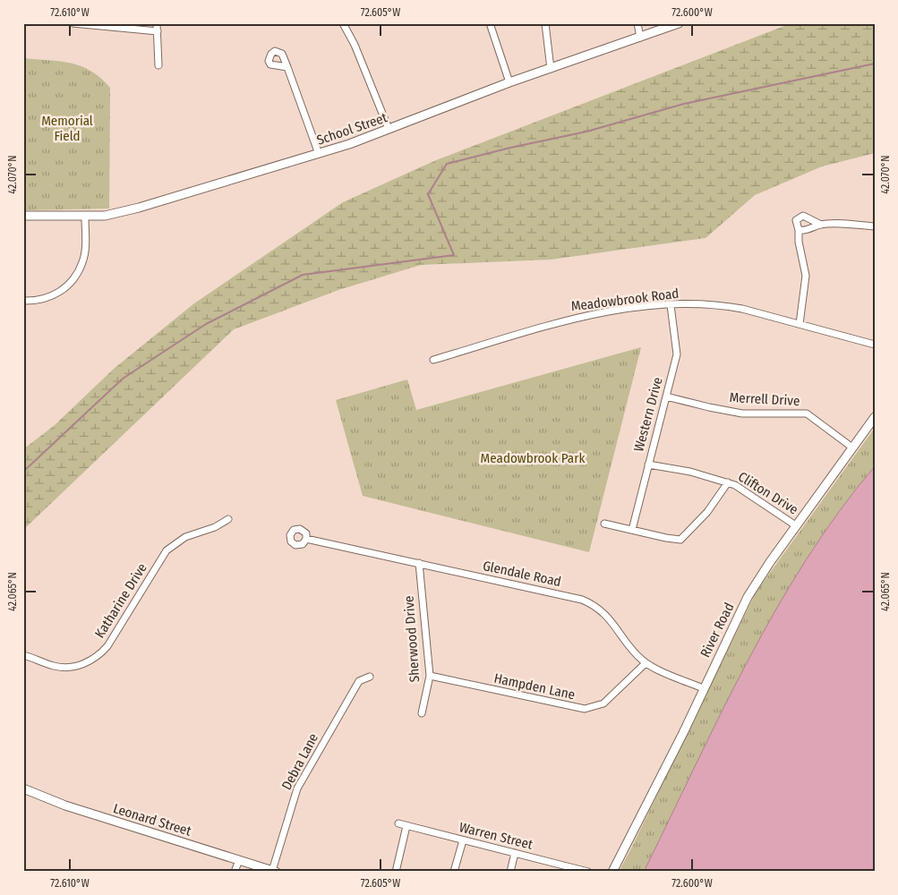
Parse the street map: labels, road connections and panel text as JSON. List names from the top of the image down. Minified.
{"streets":{"street":["School Street","Meadowbrook Road","Merrell Drive","Western Drive","Clifton Drive","Glendale Road","Katharine Drive","River Road","Sherwood Drive","Hampden Lane","Debra Lane","Leonard Street","Warren Street"]},"crossings":[["Meadowbrook Road","Western Drive"],["Merrell Drive","Western Drive"],["Merrell Drive","River Road"],["Western Drive","Clifton Drive"],["Clifton Drive","River Road"],["Glendale Road","River Road"],["Glendale Road","Sherwood Drive"],["Glendale Road","Hampden Lane"],["Sherwood Drive","Hampden Lane"],["Debra Lane","Leonard Street"]],"parks":["Memorial Field","Meadowbrook Park"],"coordinates":["72.610°W","72.605°W","72.600°W","42.070°N","42.065°N"]}
